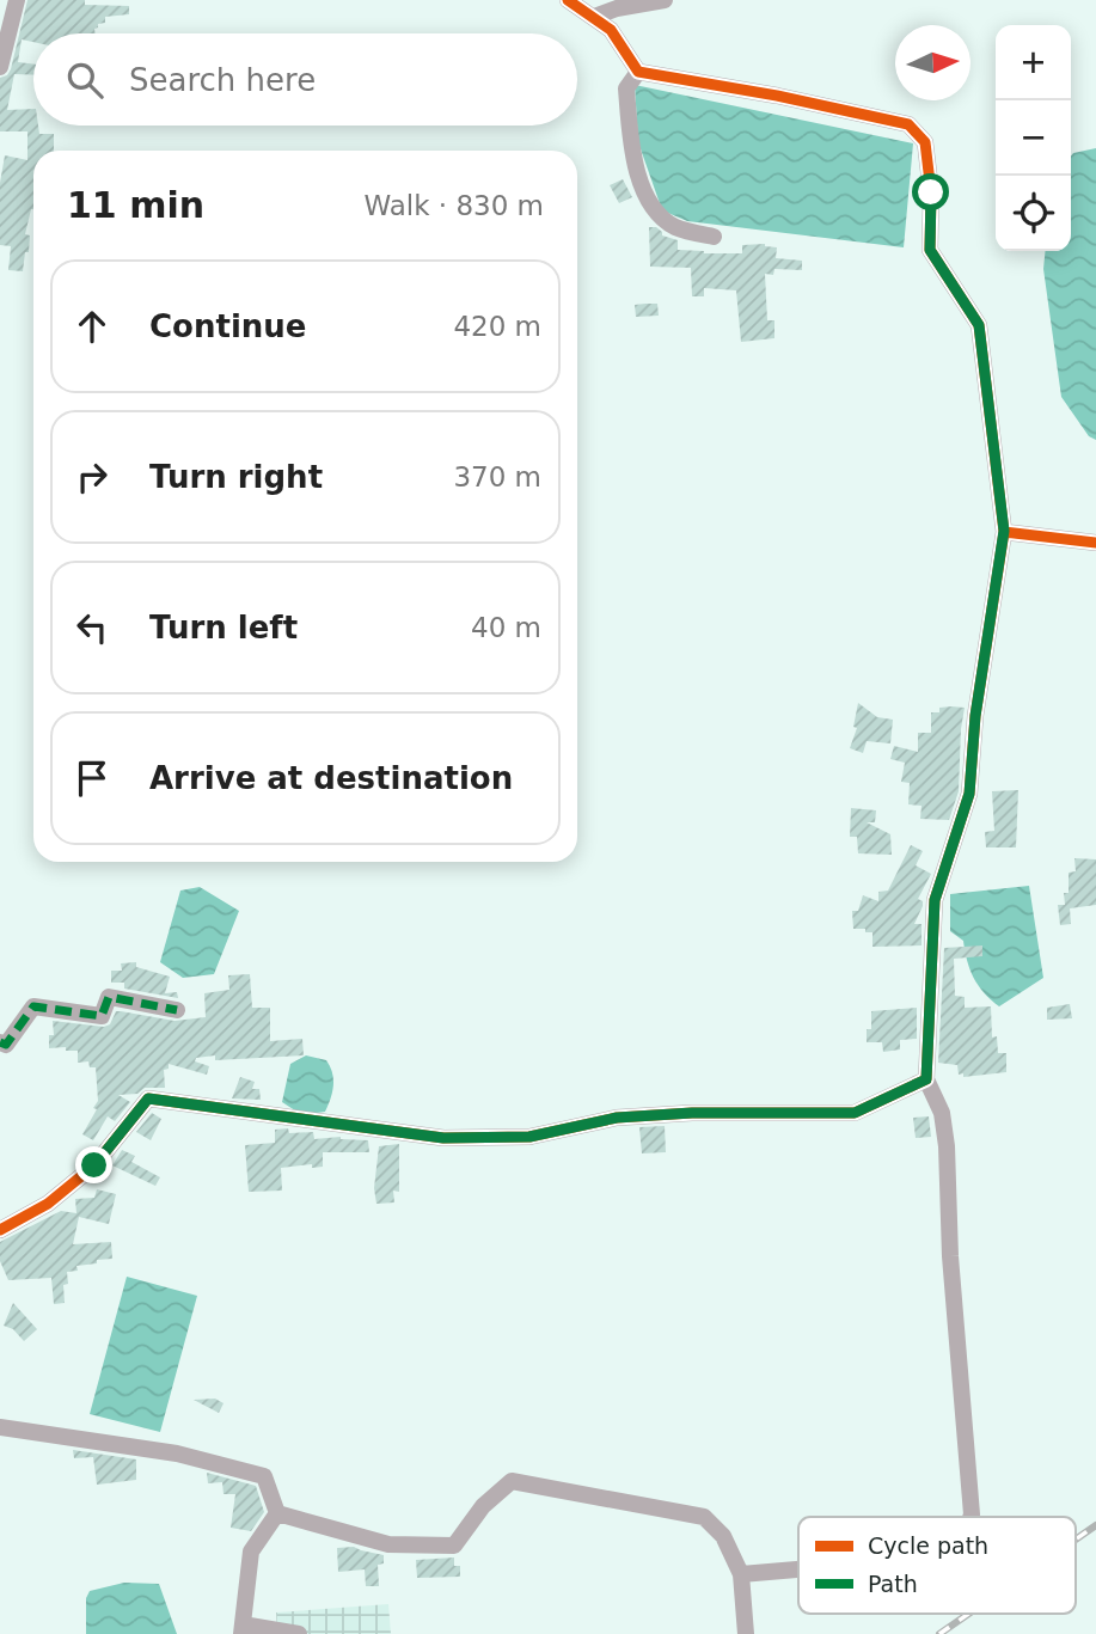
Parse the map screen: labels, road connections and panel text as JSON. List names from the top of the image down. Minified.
{"legend":["Cycle path","Path"],"north":"right","page":{"map_buttons":["+","−"],"search":"Search here","heading":["11 min","Walk · 830 m"],"list":[["Continue","420 m"],["Turn right","370 m"],["Turn left","40 m"],"Arrive at destination"]}}
